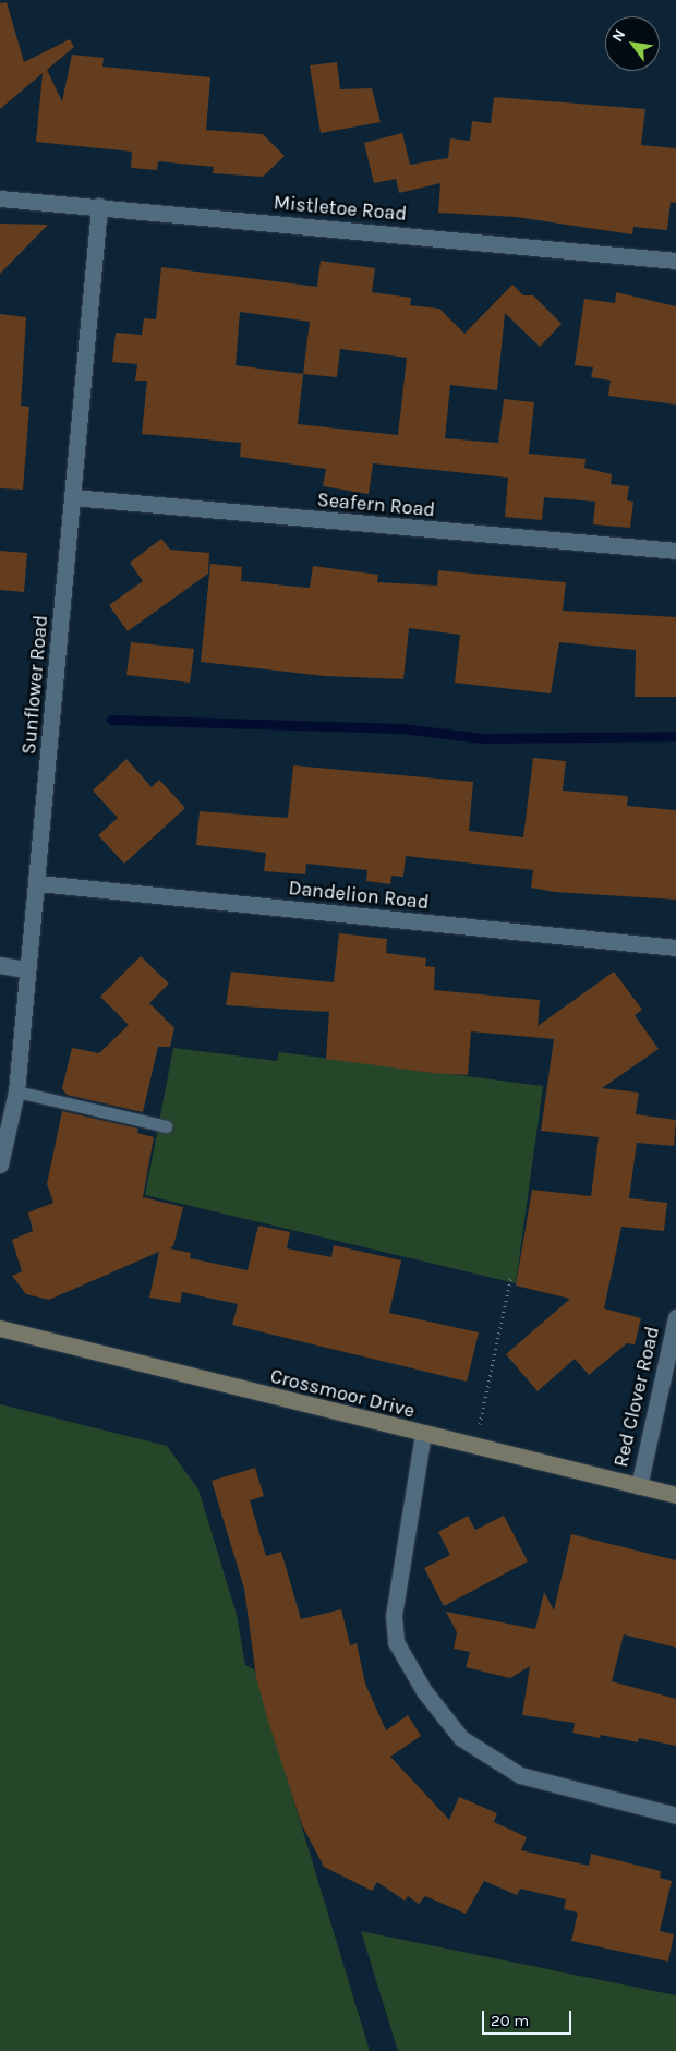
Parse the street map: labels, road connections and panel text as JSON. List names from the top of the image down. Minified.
{"streets":{"street":["Mistletoe Road","Seafern Road","Sunflower Road","Dandelion Road","Crossmoor Drive","Red Clover Road"]},"crossings":[["Mistletoe Road","Sunflower Road"],["Seafern Road","Sunflower Road"],["Sunflower Road","Dandelion Road"],["Crossmoor Drive","Red Clover Road"]],"scale_bar":"20 m","north":"top left"}
